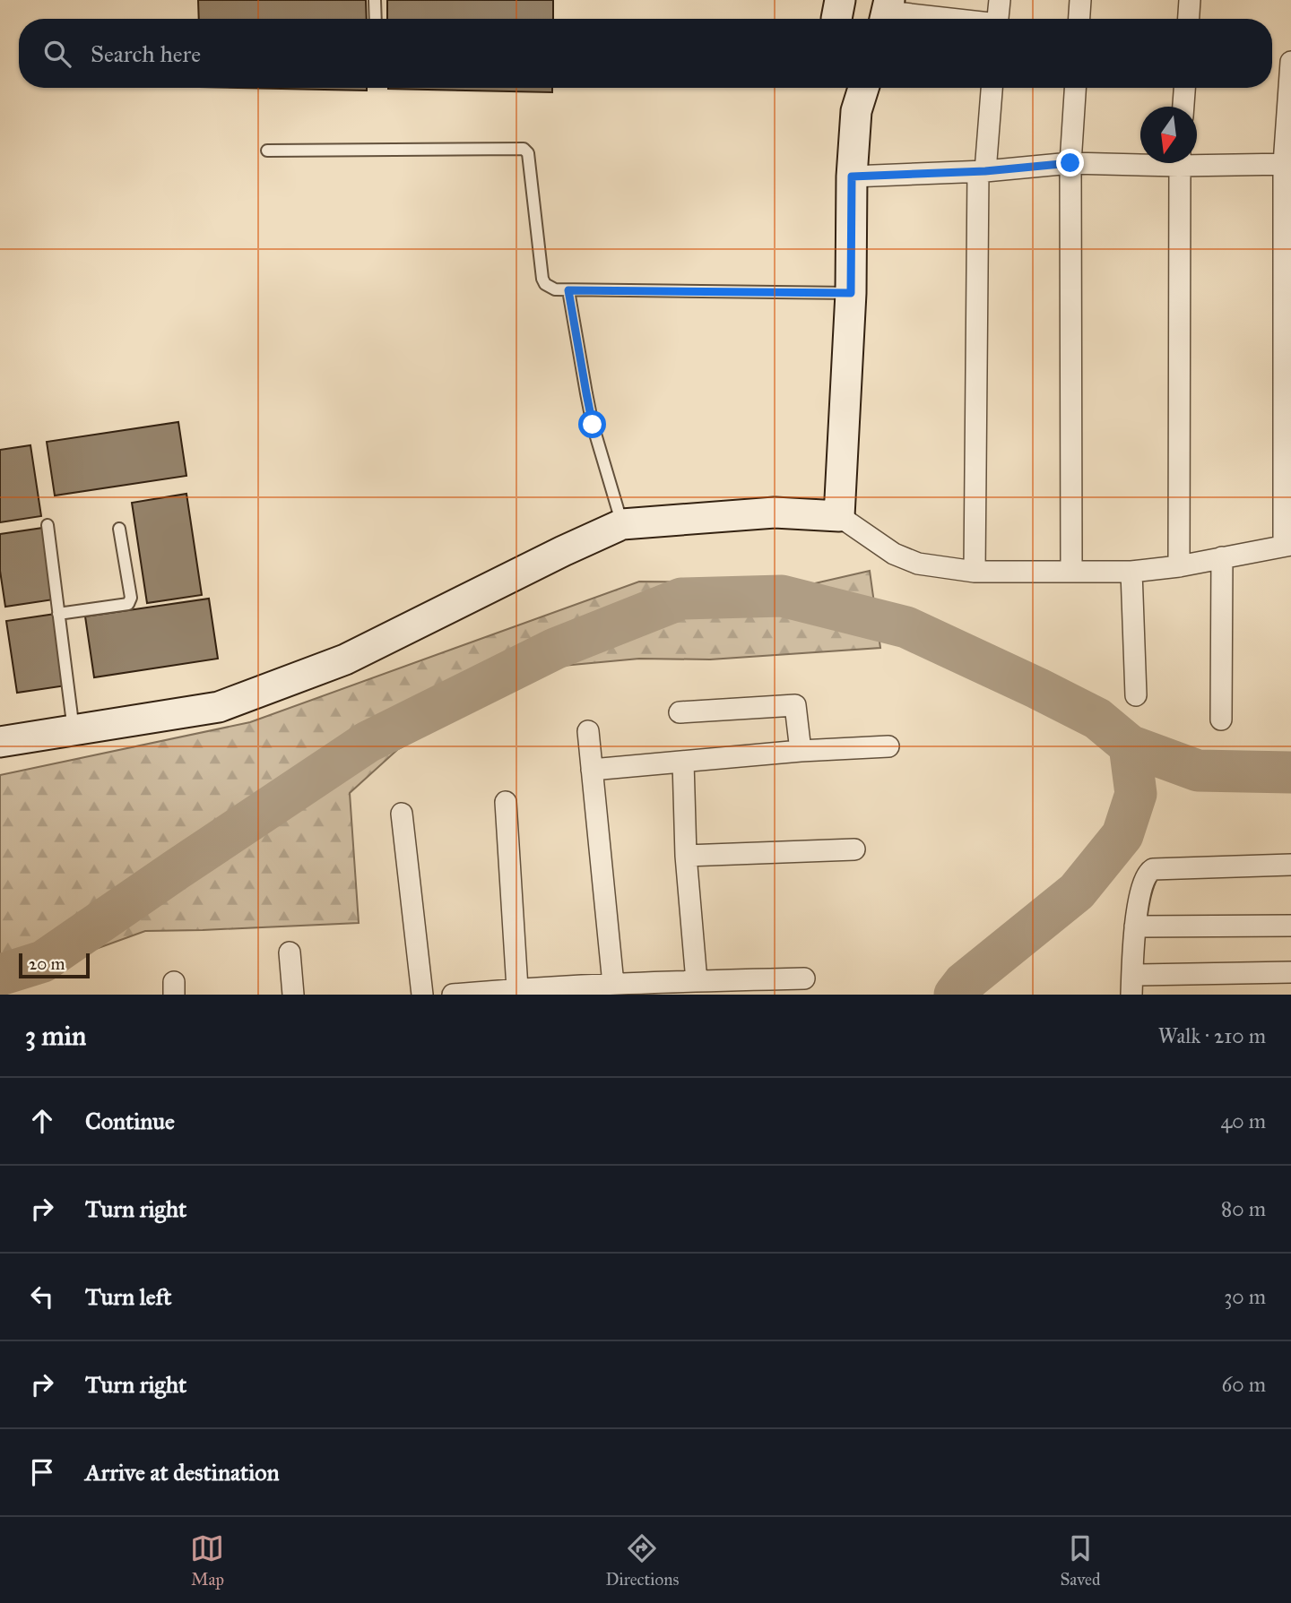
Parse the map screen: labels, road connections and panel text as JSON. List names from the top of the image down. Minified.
{"scale_bar":"20 m","north":"bottom","page":{"search":"Search here","scale":"20 m","heading":["3 min","Walk · 210 m"],"list":[["Continue","40 m"],["Turn right","80 m"],["Turn left","30 m"],["Turn right","60 m"],"Arrive at destination"],"nav":["Map","Directions","Saved"]}}
